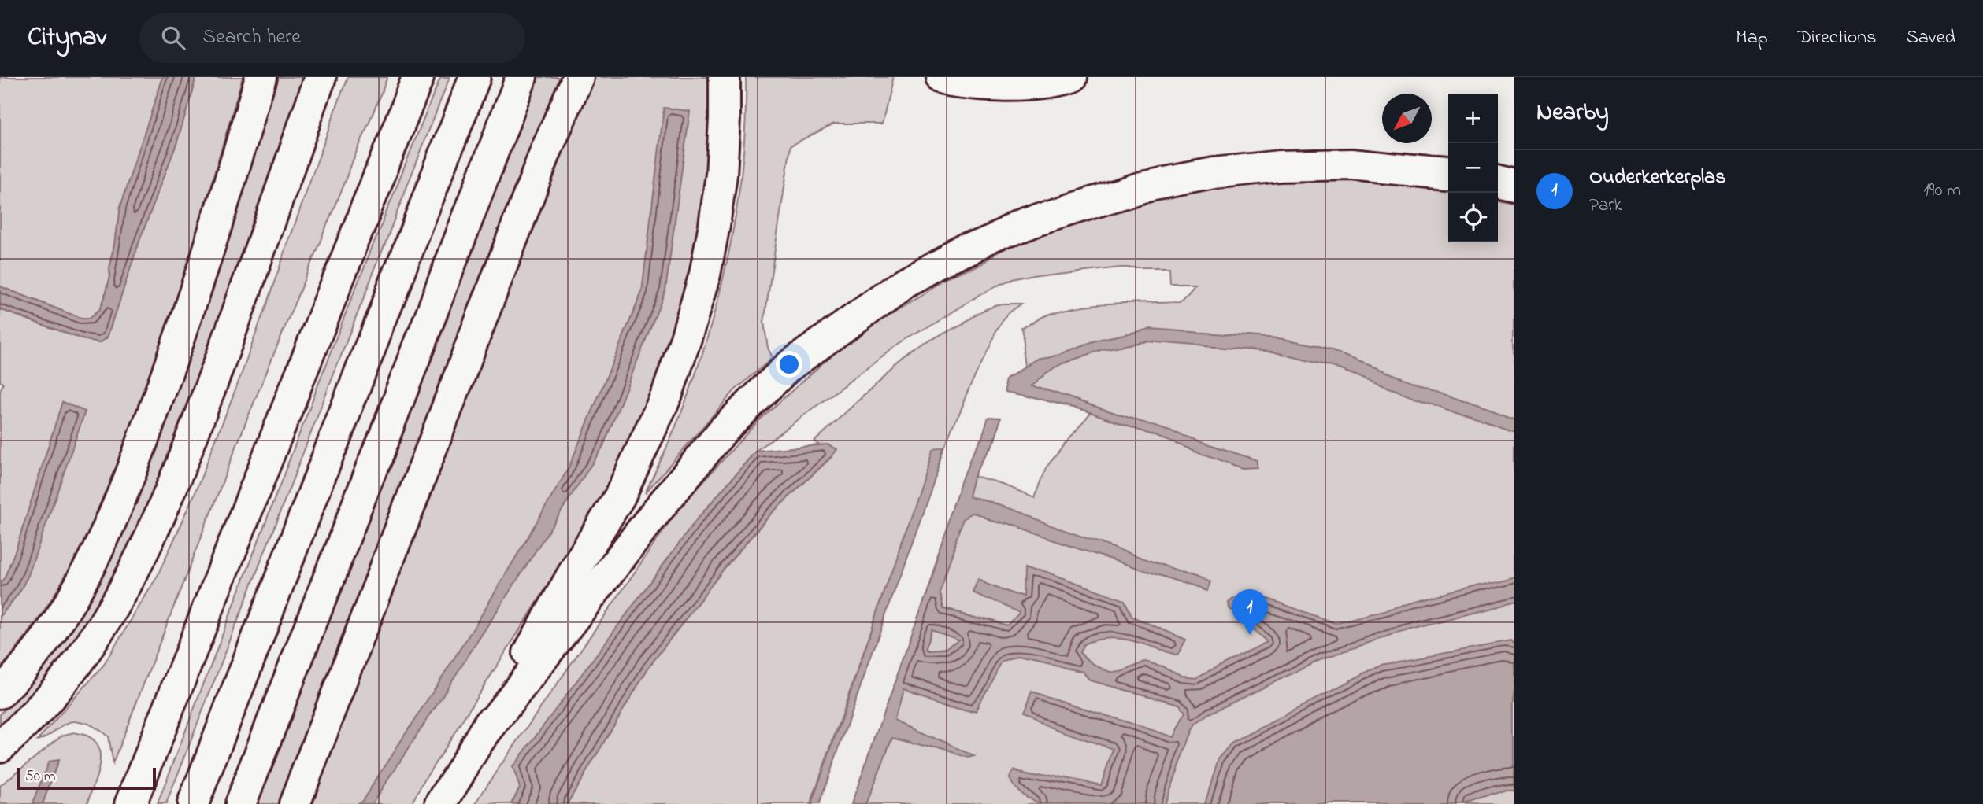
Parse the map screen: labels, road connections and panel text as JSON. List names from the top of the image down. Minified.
{"scale_bar":"50 m","north":"bottom left","page":{"header":"Citynav","search":"Search here","nav":["Map","Directions","Saved"],"heading":"Nearby","map_buttons":["+","−"],"list":[{"mark":"1","name":"Ouderkerkerplas","note":"Park","value":"190 m"}],"pins":"1","scale":"50 m"}}
